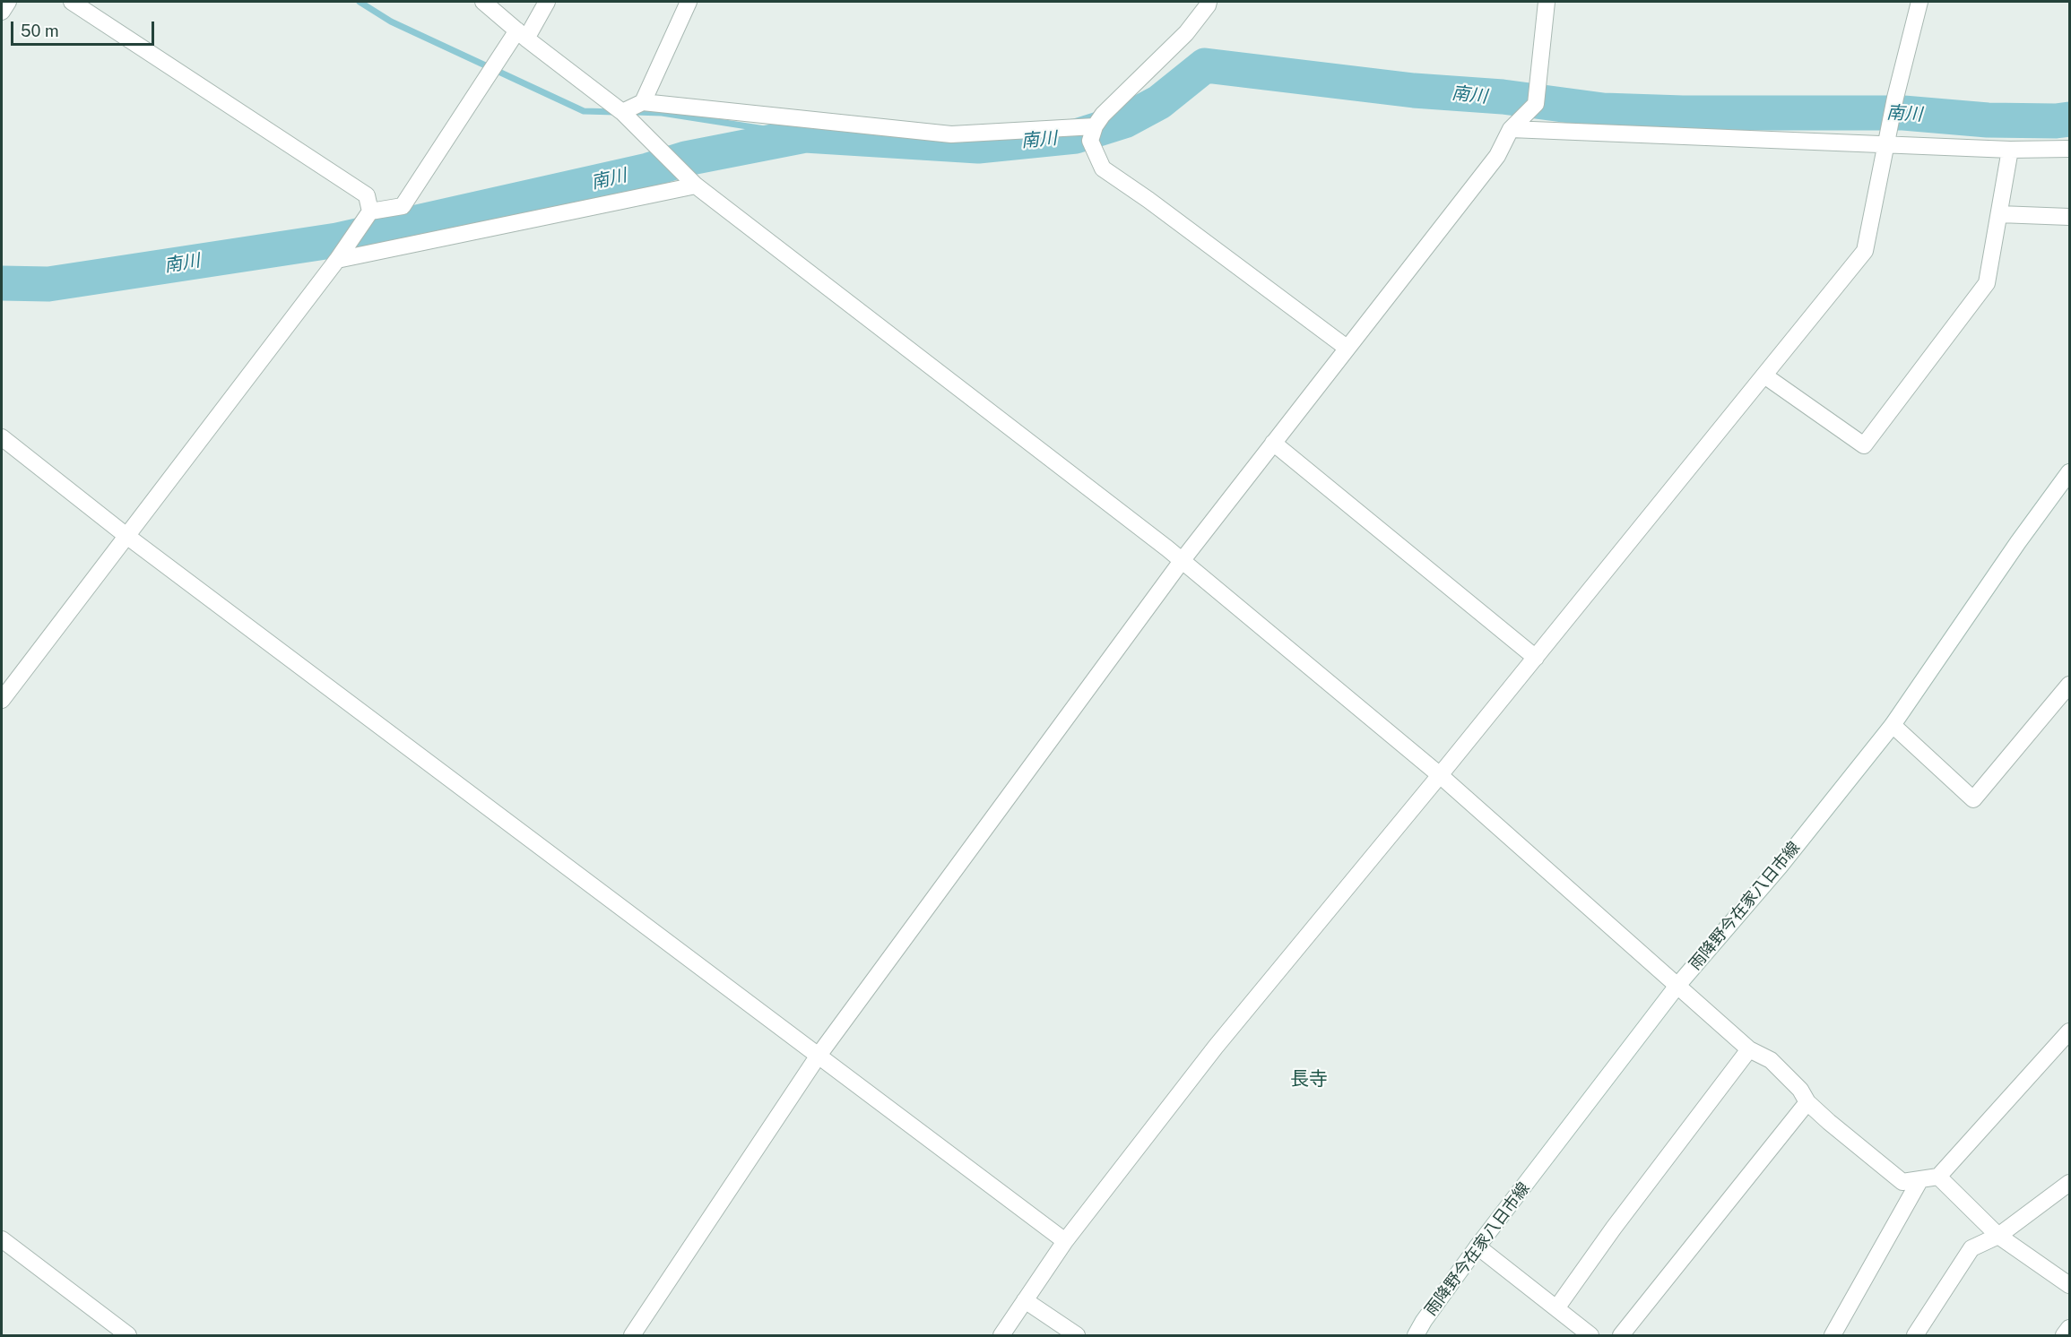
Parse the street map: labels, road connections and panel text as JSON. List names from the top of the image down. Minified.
{"streets":{"street":["雨降野今在家八日市線"]},"districts":["長寺"],"water":["南川"],"scale_bar":"50 m"}
